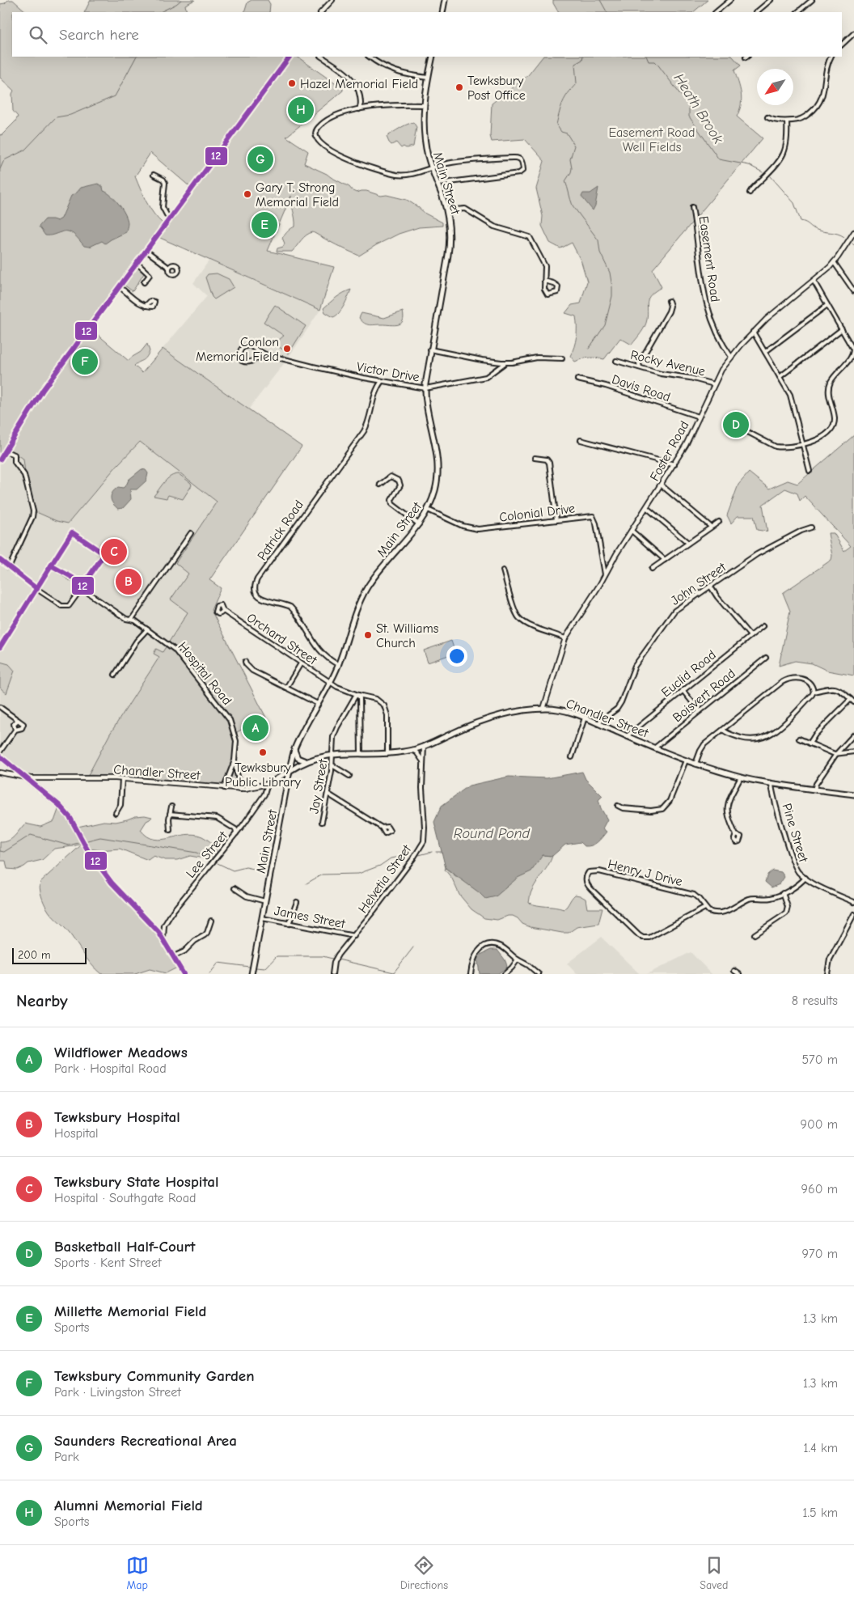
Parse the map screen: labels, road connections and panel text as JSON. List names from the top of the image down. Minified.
{"streets":{"main road":["Main Street","Chandler Street"],"street":["Easement Road","Rocky Avenue","Victor Drive","Davis Road","Foster Road","Colonial Drive","Patrick Road","John Street","Orchard Street","Hospital Road","Euclid Road","Boisvert Road","Jay Street","Pine Street","Lee Street","Henry J Drive","Helvetia Street","James Street"]},"crossings":[["Main Street","Victor Drive"],["Main Street","Colonial Drive"],["Main Street","Patrick Road"],["Main Street","Orchard Street"],["Main Street","Chandler Street"],["Main Street","James Street"],["Easement Road","Foster Road"],["Rocky Avenue","Foster Road"],["Victor Drive","Patrick Road"],["Davis Road","Foster Road"],["Foster Road","Colonial Drive"],["Foster Road","Chandler Street"],["John Street","Chandler Street"],["Orchard Street","Chandler Street"],["Orchard Street","Jay Street"],["Hospital Road","Chandler Street"],["Euclid Road","Chandler Street"],["Boisvert Road","Chandler Street"],["Chandler Street","Jay Street"],["Chandler Street","Pine Street"],["Chandler Street","Lee Street"],["Chandler Street","Helvetia Street"],["Pine Street","Henry J Drive"],["Helvetia Street","James Street"]],"water":["Heath Brook","Round Pond"],"parks":["Easement Road Well Fields"],"places":["Hazel Memorial Field","Tewksbury Post Office","Gary T. Strong Memorial Field","Conlon Memorial Field","St. Williams Church","Tewksbury Public Library"],"lines":["transit line 12"],"scale_bar":"200 m","north":"bottom left","page":{"search":"Search here","pins":["H","G","E","F","D","C","B","A"],"scale":"200 m","heading":["Nearby","8 results"],"list":[{"mark":"A","name":"Wildflower Meadows","note":"Park · Hospital Road","value":"570 m"},{"mark":"B","name":"Tewksbury Hospital","note":"Hospital","value":"900 m"},{"mark":"C","name":"Tewksbury State Hospital","note":"Hospital · Southgate Road","value":"960 m"},{"mark":"D","name":"Basketball Half-Court","note":"Sports · Kent Street","value":"970 m"},{"mark":"E","name":"Millette Memorial Field","note":"Sports","value":"1.3 km"},{"mark":"F","name":"Tewksbury Community Garden","note":"Park · Livingston Street","value":"1.3 km"},{"mark":"G","name":"Saunders Recreational Area","note":"Park","value":"1.4 km"},{"mark":"H","name":"Alumni Memorial Field","note":"Sports","value":"1.5 km"}],"nav":["Map","Directions","Saved"]}}
